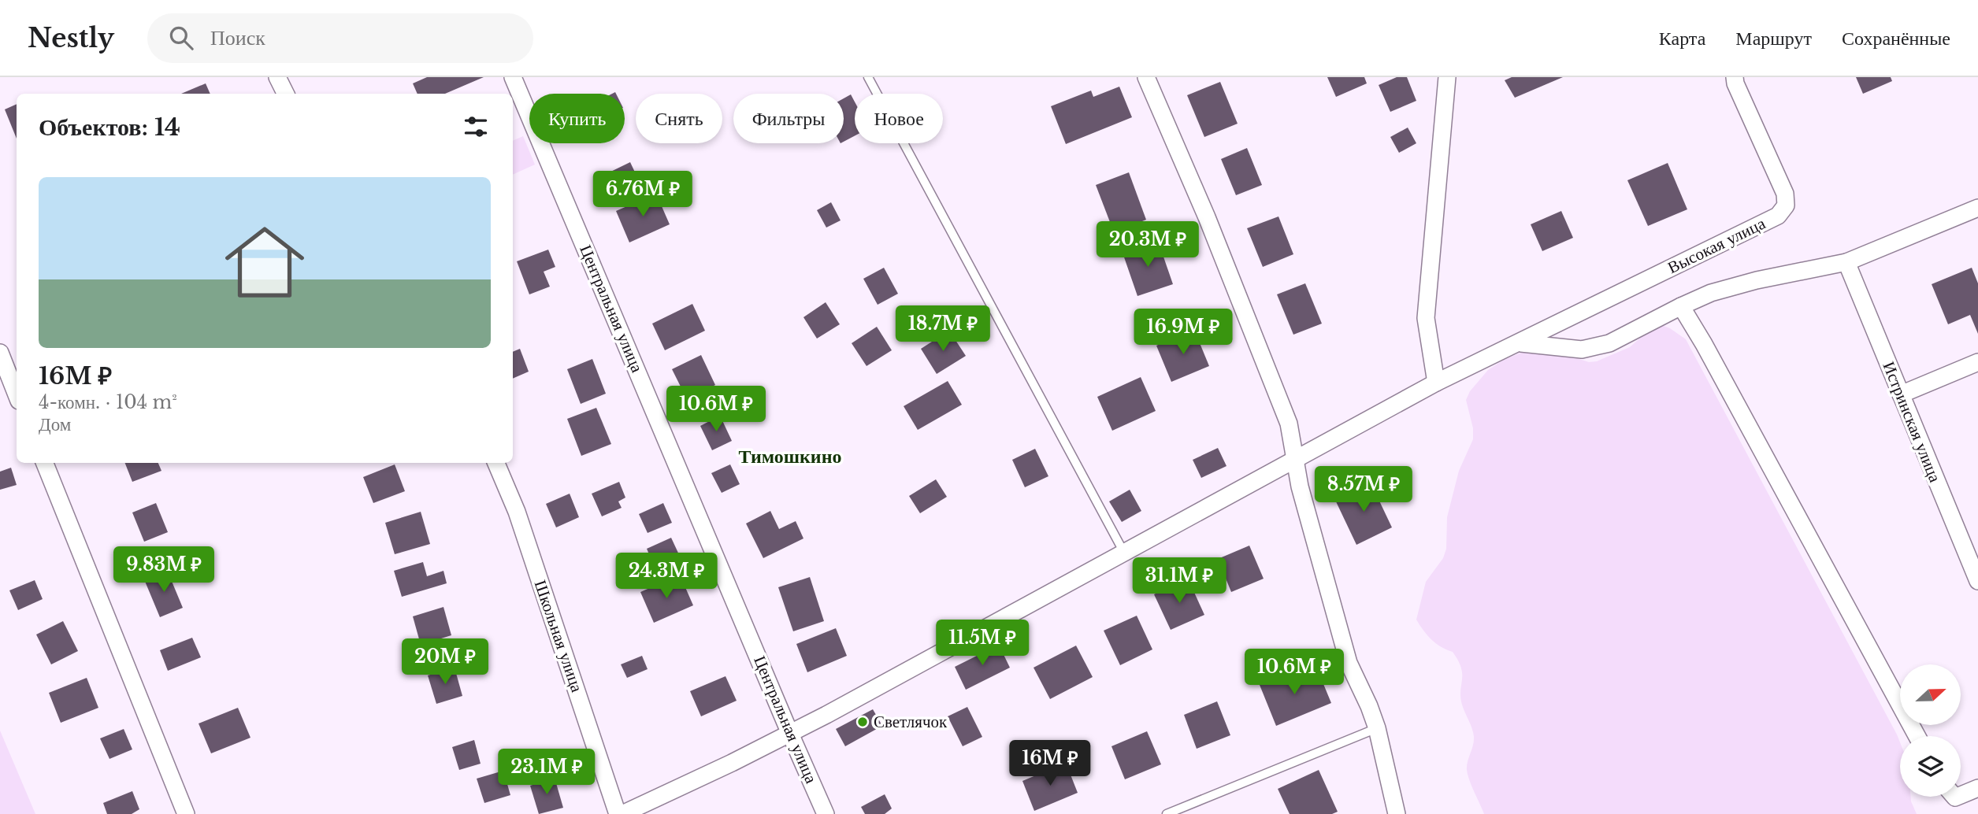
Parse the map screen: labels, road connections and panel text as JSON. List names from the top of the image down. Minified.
{"streets":{"street":["Высокая улица","Центральная улица","Истринская улица","Школьная улица"]},"crossings":[["Высокая улица","Центральная улица"]],"districts":["Тимошкино"],"places":["Светлячок"],"north":"right","page":{"header":"Nestly","search":"Поиск","nav":["Карта","Маршрут","Сохранённые"],"chip":["Купить","Снять","Фильтры","Новое"],"heading":"Объектов: 14","list":[{"name":"16M ₽","note":"4-комн. · 104 m² · Дом"}],"price":["6.76M ₽","20.3M ₽","18.7M ₽","16.9M ₽","10.6M ₽","8.57M ₽","9.83M ₽","24.3M ₽","31.1M ₽","11.5M ₽","20M ₽","10.6M ₽","16M ₽","23.1M ₽"]}}
